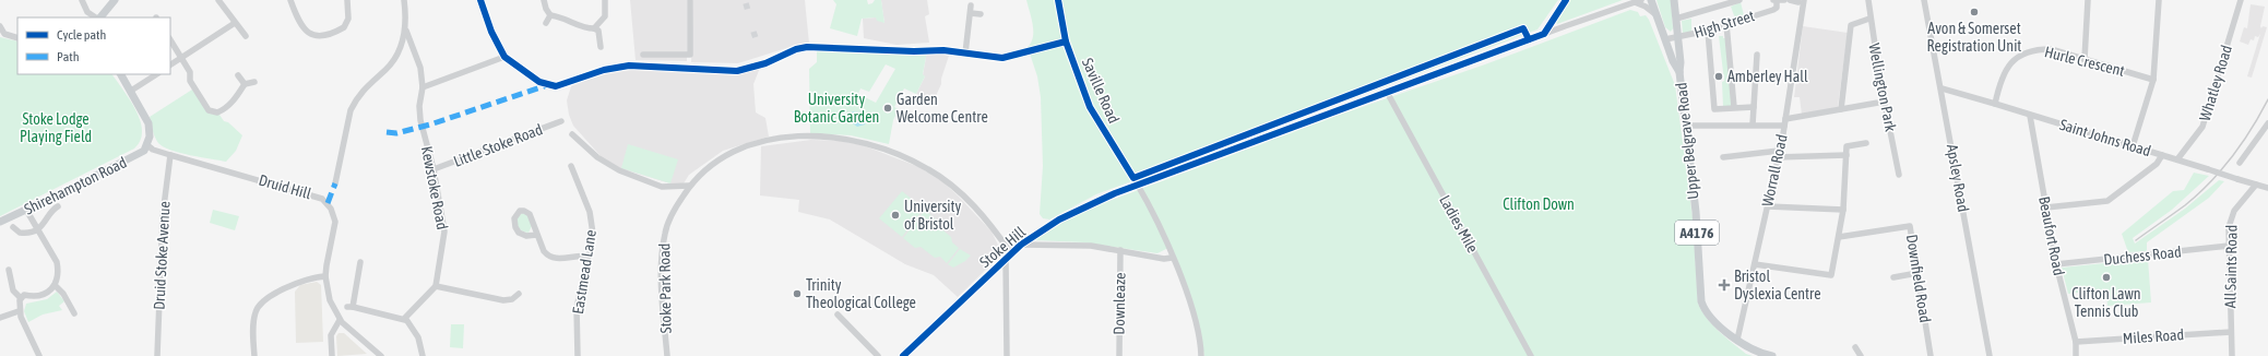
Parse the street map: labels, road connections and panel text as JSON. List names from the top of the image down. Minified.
{"streets":{"main road":["Upper Belgrave Road","Shirehampton Road","A4176"],"street":["High Street","Hurle Crescent","Whatley Road","Wellington Park","Saville Road","Saint Johns Road","Little Stoke Road","Worrall Road","Apsley Road","Druid Hill","Kewstoke Road","Ladies Mile","Beaufort Road","Stoke Hill","Druid Stoke Avenue","Duchess Road","All Saints Road","Eastmead Lane","Downfield Road","Stoke Park Road","Downleaze","Miles Road"]},"crossings":[["High Street","Upper Belgrave Road"],["Hurle Crescent","Saint Johns Road"],["Whatley Road","Saint Johns Road"],["Saville Road","Stoke Hill"],["Saint Johns Road","Apsley Road"],["Saint Johns Road","Beaufort Road"],["Saint Johns Road","All Saints Road"],["Upper Belgrave Road","Worrall Road"],["Little Stoke Road","Kewstoke Road"],["Shirehampton Road","Druid Hill"],["Druid Hill","Druid Stoke Avenue"],["Ladies Mile","Stoke Hill"],["Beaufort Road","Duchess Road"],["Beaufort Road","Miles Road"],["Stoke Hill","Stoke Park Road"],["Stoke Hill","Downleaze"],["Duchess Road","All Saints Road"],["All Saints Road","Miles Road"]],"parks":["University Botanic Garden","Stoke Lodge Playing Field","Clifton Down"],"places":{"other":["Avon & Somerset Registration Unit","Amberley Hall","Garden Welcome Centre","University of Bristol","Clifton Lawn Tennis Club","Trinity Theological College"],"health":["Bristol Dyslexia Centre"]},"legend":["Cycle path","Path"]}
